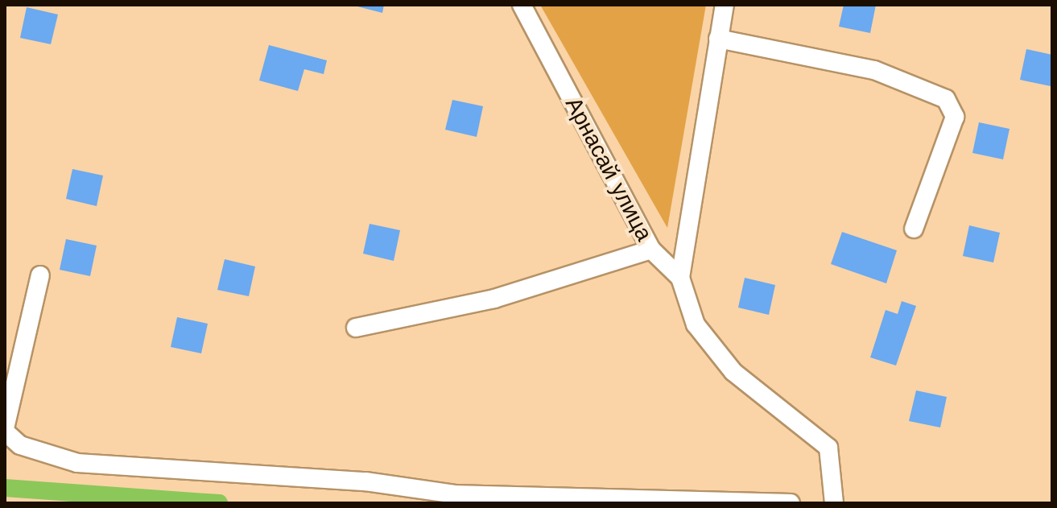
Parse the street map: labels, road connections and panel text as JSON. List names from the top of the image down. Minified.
{"streets":{"street":["Арнасай улица"]}}
